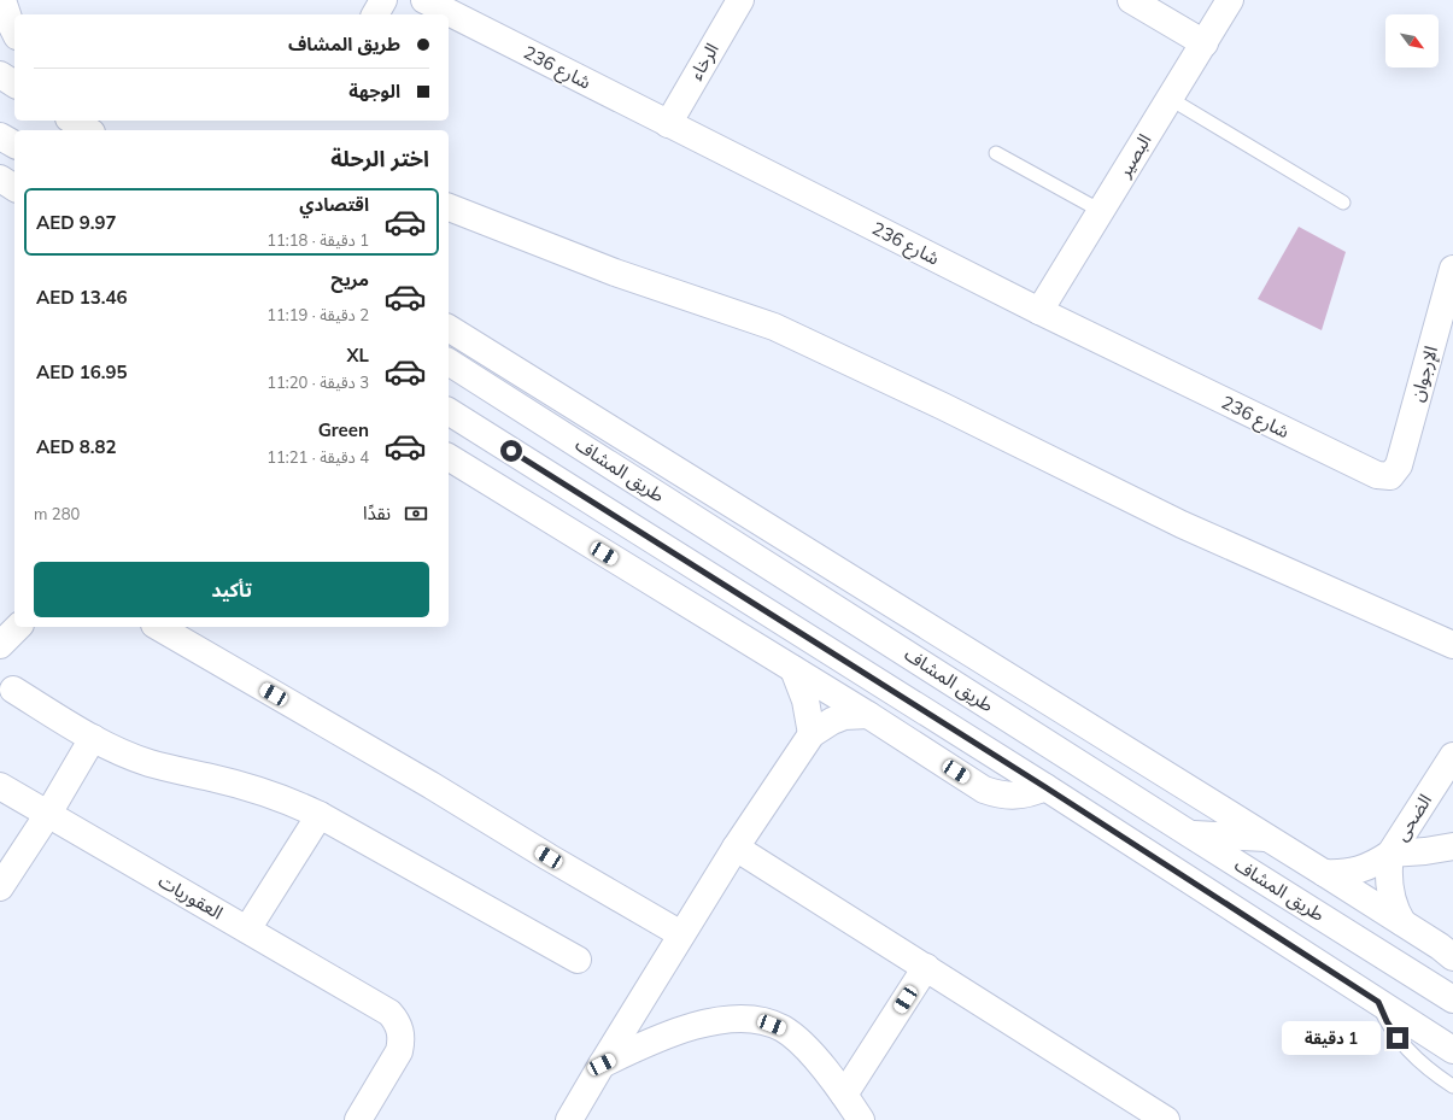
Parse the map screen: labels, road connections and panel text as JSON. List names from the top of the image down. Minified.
{"streets":{"street":["الرخاء","شارع 236","البصير","الإرجوان","طريق المشاف","الضحى","العقوريات"]},"crossings":[["الرخاء","شارع 236"],["شارع 236","البصير"],["شارع 236","الإرجوان"],["طريق المشاف","الضحى"]],"north":"bottom right","page":{"banner":["طريق المشاف","الوجهة"],"heading":"اختر الرحلة","list":[{"name":"اقتصادي","note":"1 دقيقة · 11:18","value":"AED 9.97"},{"name":"مريح","note":"2 دقيقة · 11:19","value":"AED 13.46"},{"name":"XL","note":"3 دقيقة · 11:20","value":"AED 16.95"},{"name":"Green","note":"4 دقيقة · 11:21","value":"AED 8.82"}],"pay":["نقدًا","280 m"],"buttons":"تأكيد","bubble":"1 دقيقة"}}
